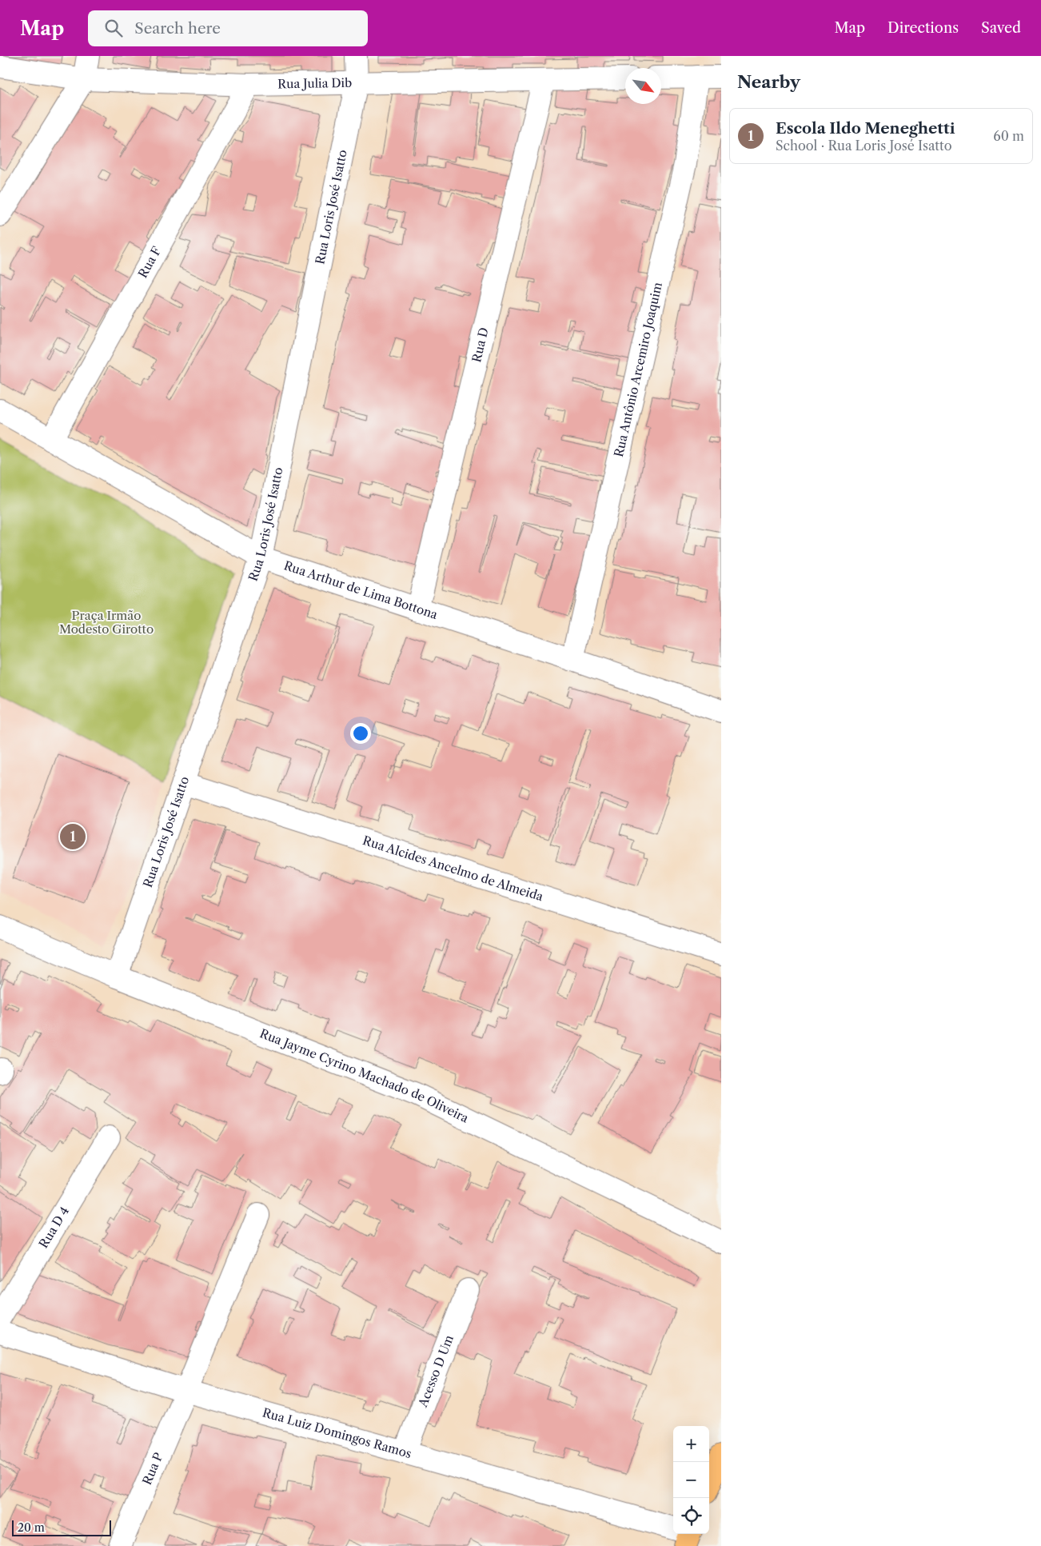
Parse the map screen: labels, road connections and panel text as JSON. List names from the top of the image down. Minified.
{"streets":{"street":["Rua Julia Dib","Rua Loris José Isatto","Rua F","Rua D","Rua Antônio Arcemiro Joaquim","Rua Arthur de Lima Bottona","Rua Alcides Ancelmo de Almeida","Rua Jayme Cyrino Machado de Oliveira","Rua D 4","Acesso D Um","Rua Luiz Domingos Ramos","Rua P"]},"crossings":[["Rua Julia Dib","Rua Loris José Isatto"],["Rua Julia Dib","Rua F"],["Rua Julia Dib","Rua D"],["Rua Loris José Isatto","Rua Arthur de Lima Bottona"],["Rua Loris José Isatto","Rua Alcides Ancelmo de Almeida"],["Rua Loris José Isatto","Rua Jayme Cyrino Machado de Oliveira"],["Rua F","Rua Arthur de Lima Bottona"],["Rua D","Rua Arthur de Lima Bottona"],["Rua Antônio Arcemiro Joaquim","Rua Arthur de Lima Bottona"],["Acesso D Um","Rua Luiz Domingos Ramos"],["Rua Luiz Domingos Ramos","Rua P"]],"parks":["Praça Irmão Modesto Girotto"],"scale_bar":"20 m","north":"bottom right","page":{"header":"Map","search":"Search here","nav":["Map","Directions","Saved"],"heading":"Nearby","list":[{"mark":"1","name":"Escola Ildo Meneghetti","note":"School · Rua Loris José Isatto","value":"60 m"}],"pins":"1","map_buttons":["+","−"],"scale":"20 m"}}
